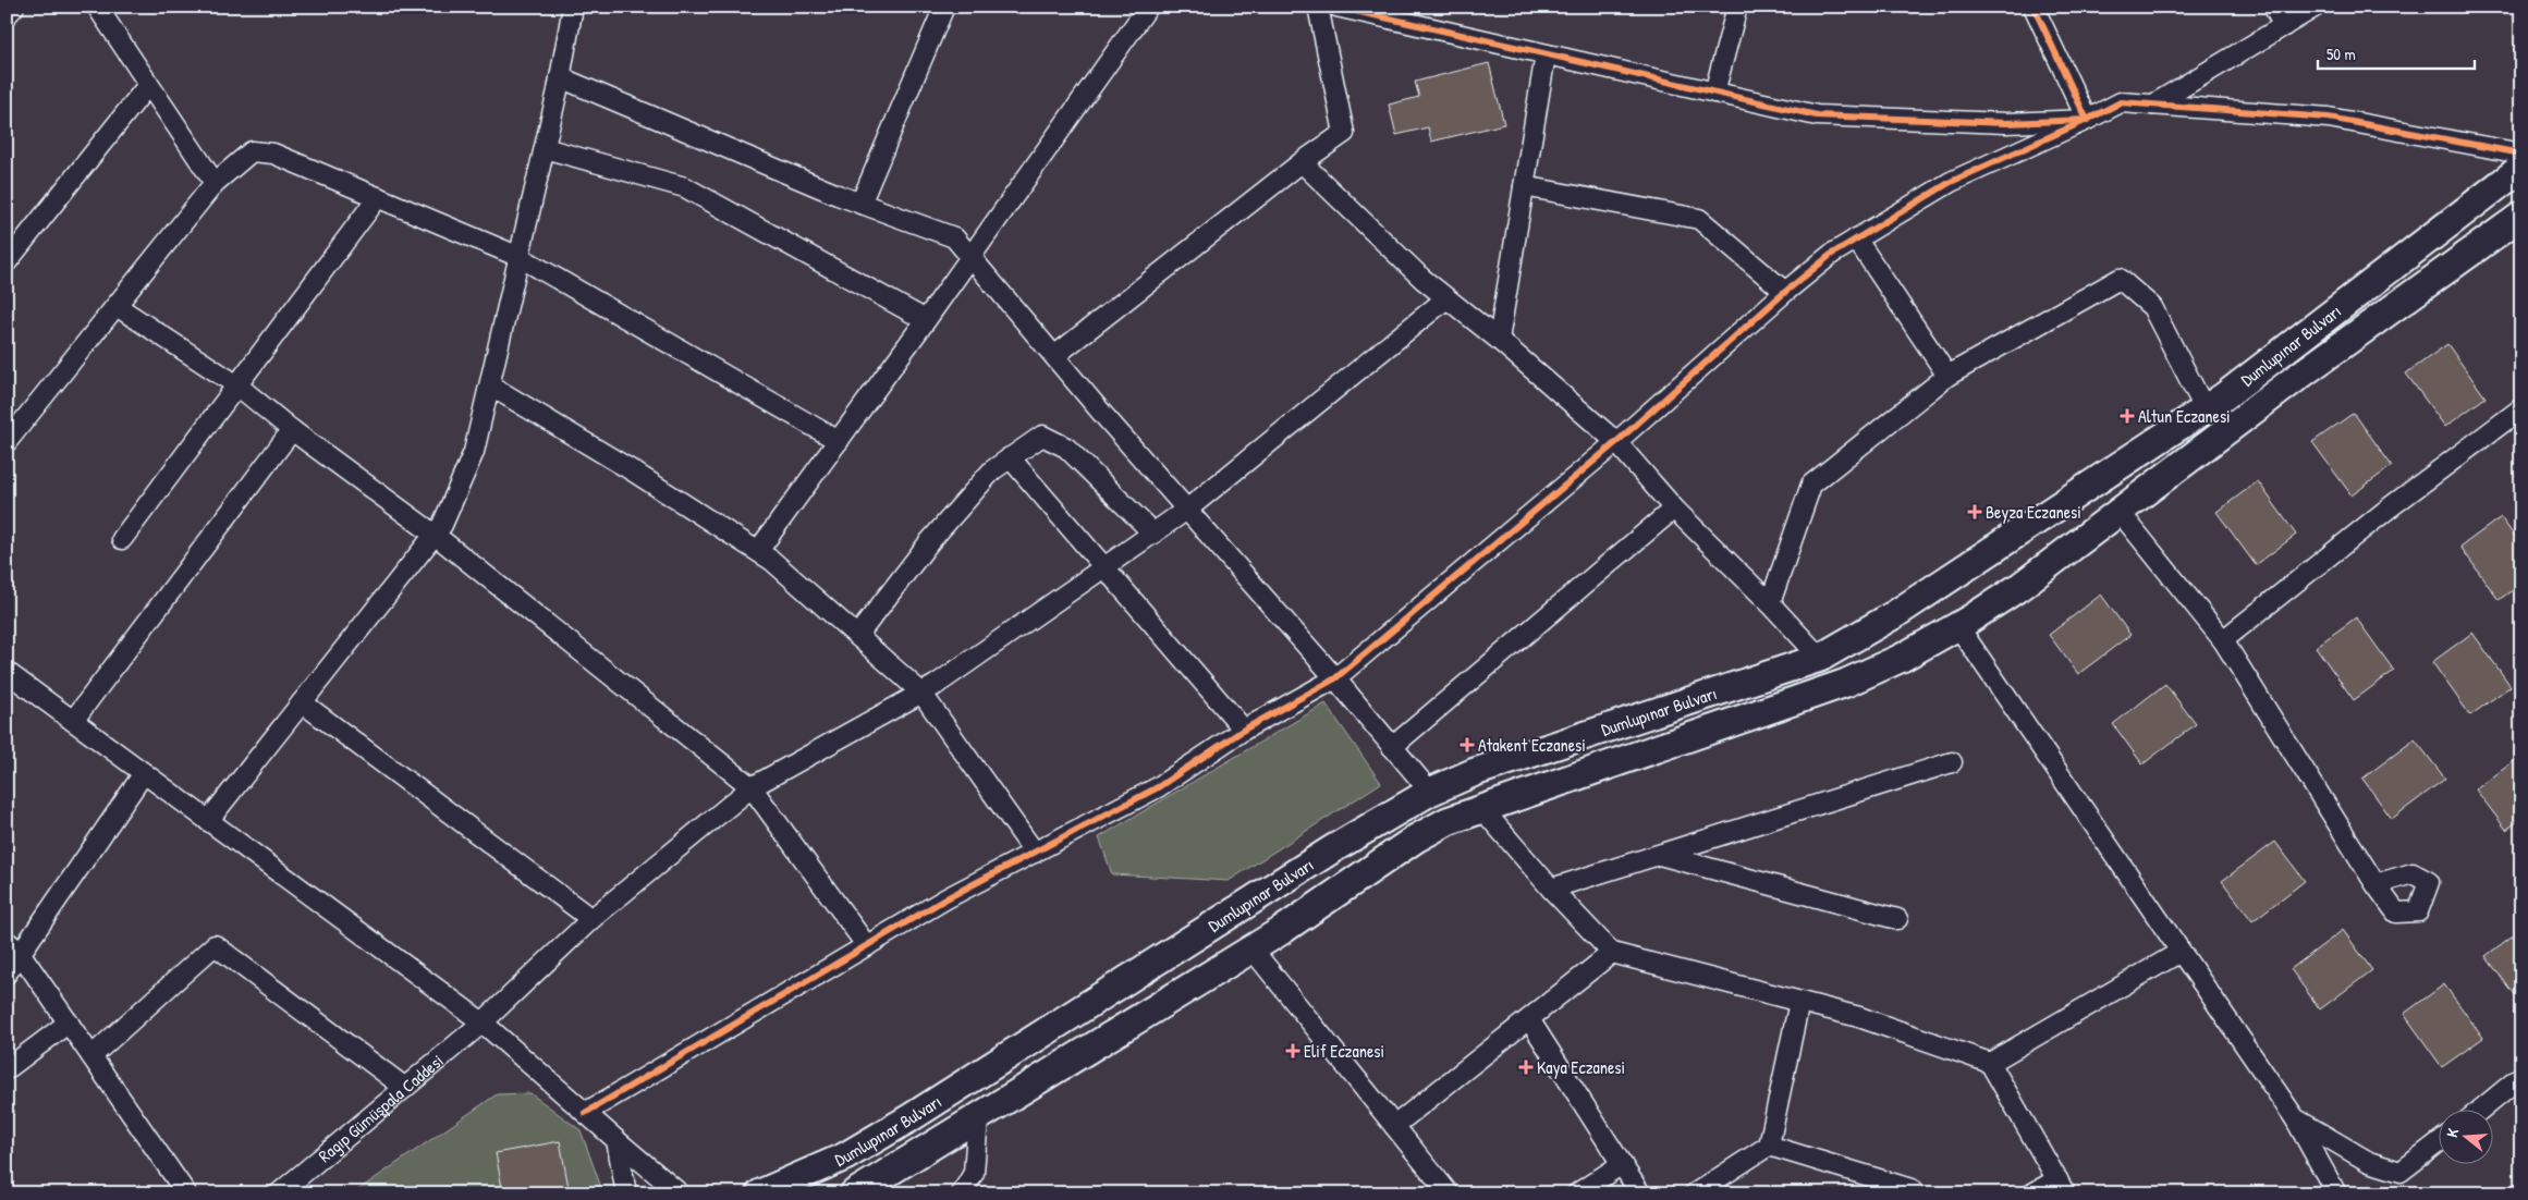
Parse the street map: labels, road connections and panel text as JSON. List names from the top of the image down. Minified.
{"streets":{"main road":["Dumlupınar Bulvarı"],"street":["Ragıp Gümüşpala Caddesi"]},"places":{"health":["Altun Eczanesi","Beyza Eczanesi","Atakent Eczanesi","Elif Eczanesi","Kaya Eczanesi"]},"scale_bar":"50 m","north":"left"}
